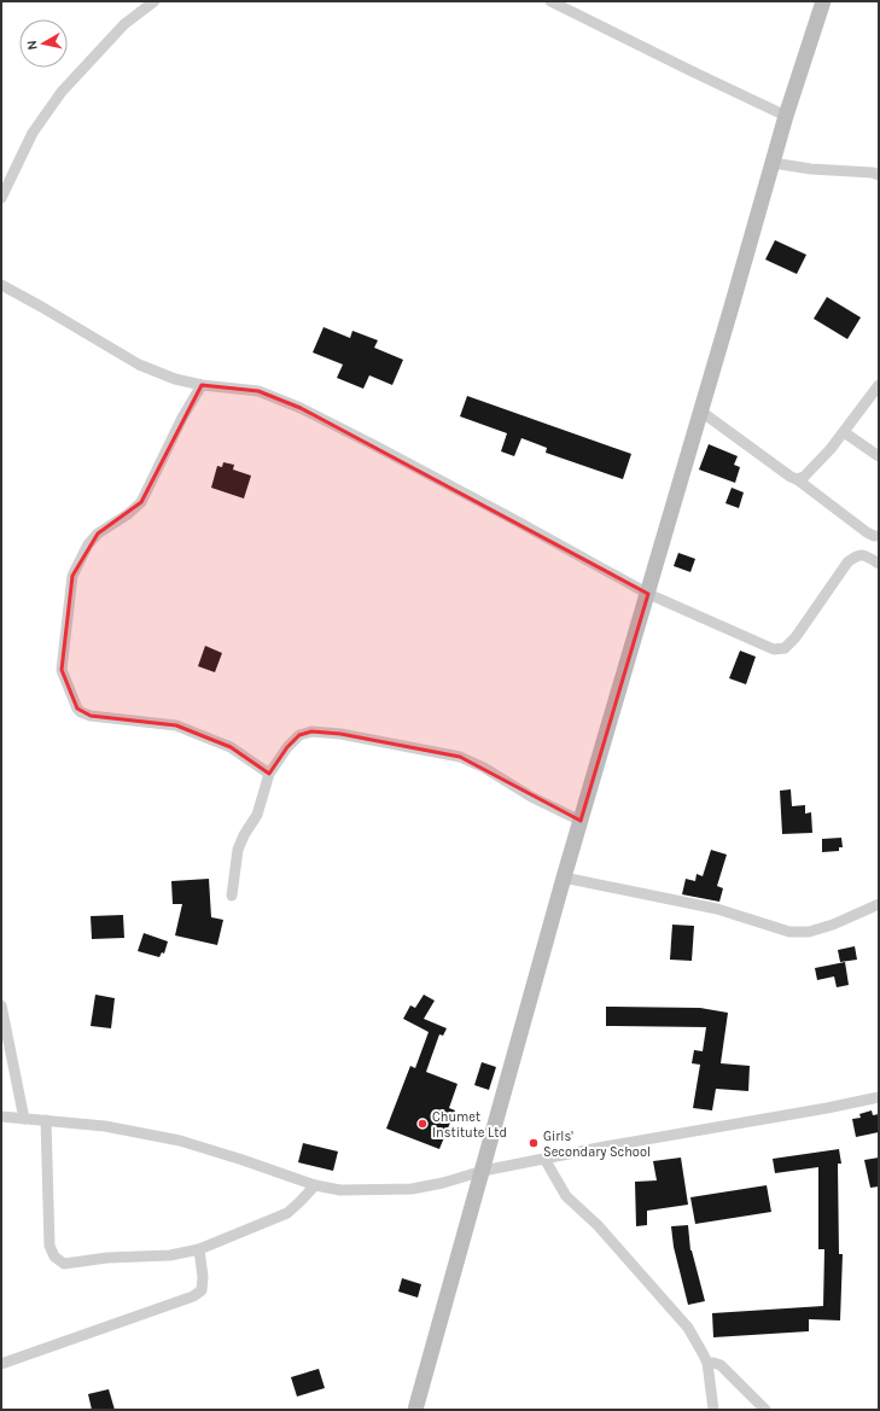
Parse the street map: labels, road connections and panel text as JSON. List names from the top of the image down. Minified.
{"places":["Chumet Institute Ltd","Girls' Secondary School"],"north":"left"}
